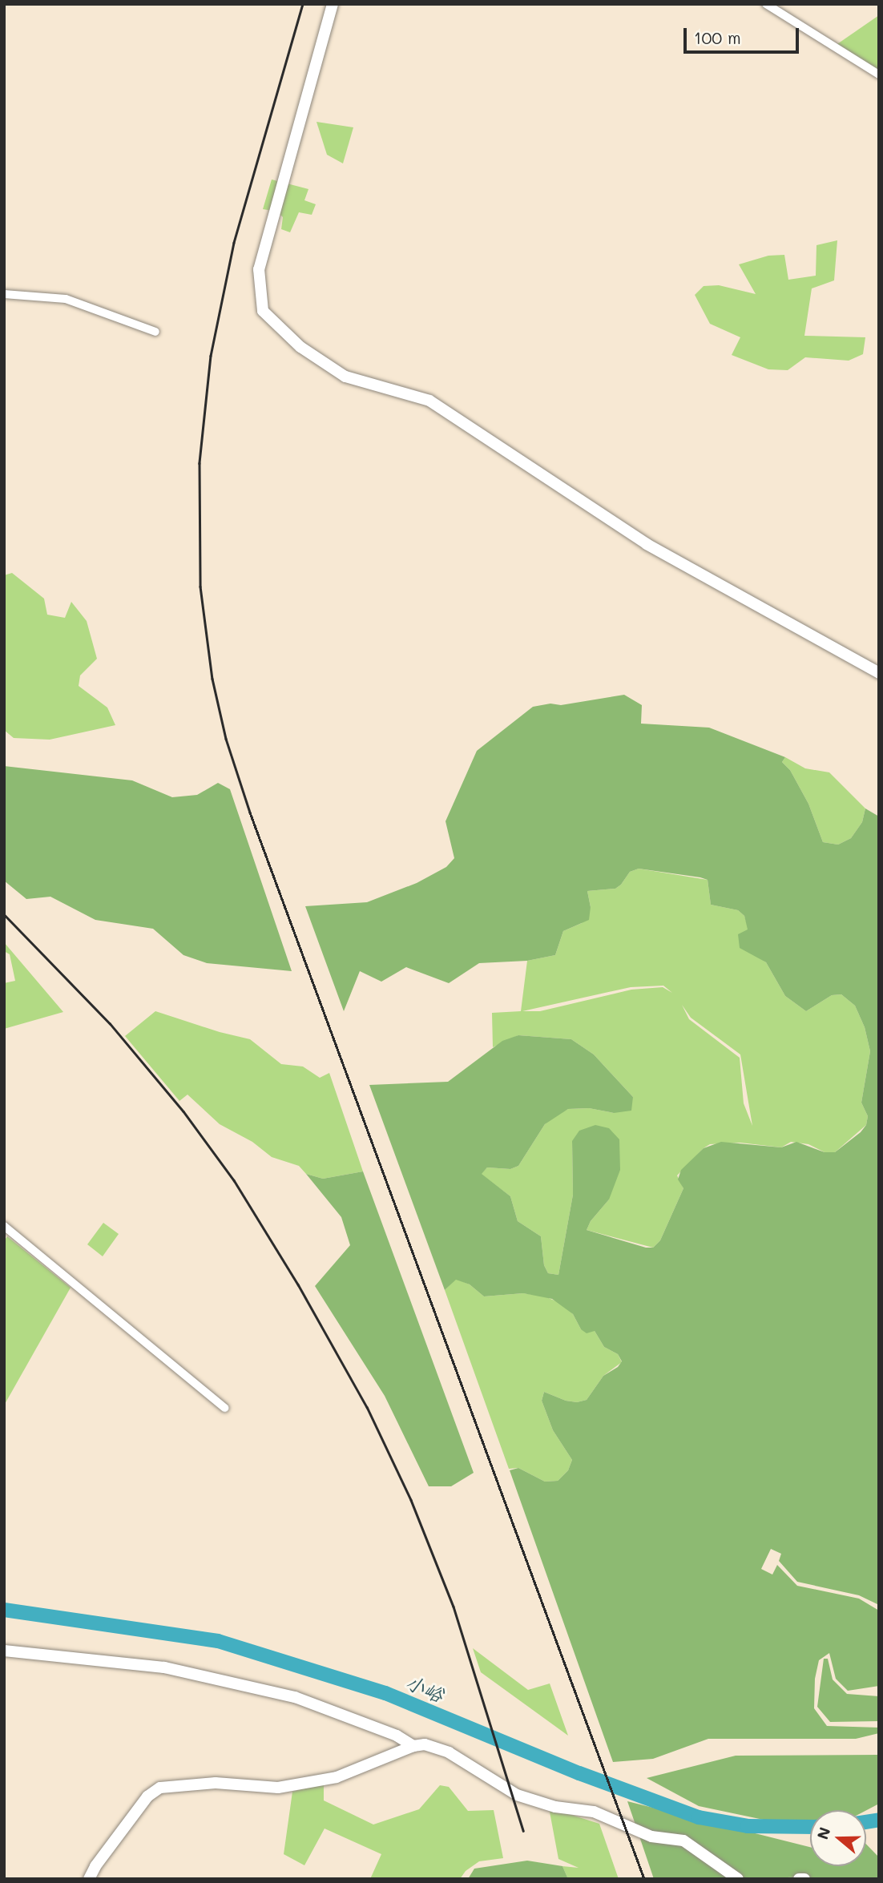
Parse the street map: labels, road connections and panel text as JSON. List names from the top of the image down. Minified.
{"water":["小峪"],"scale_bar":"100 m","north":"left"}
